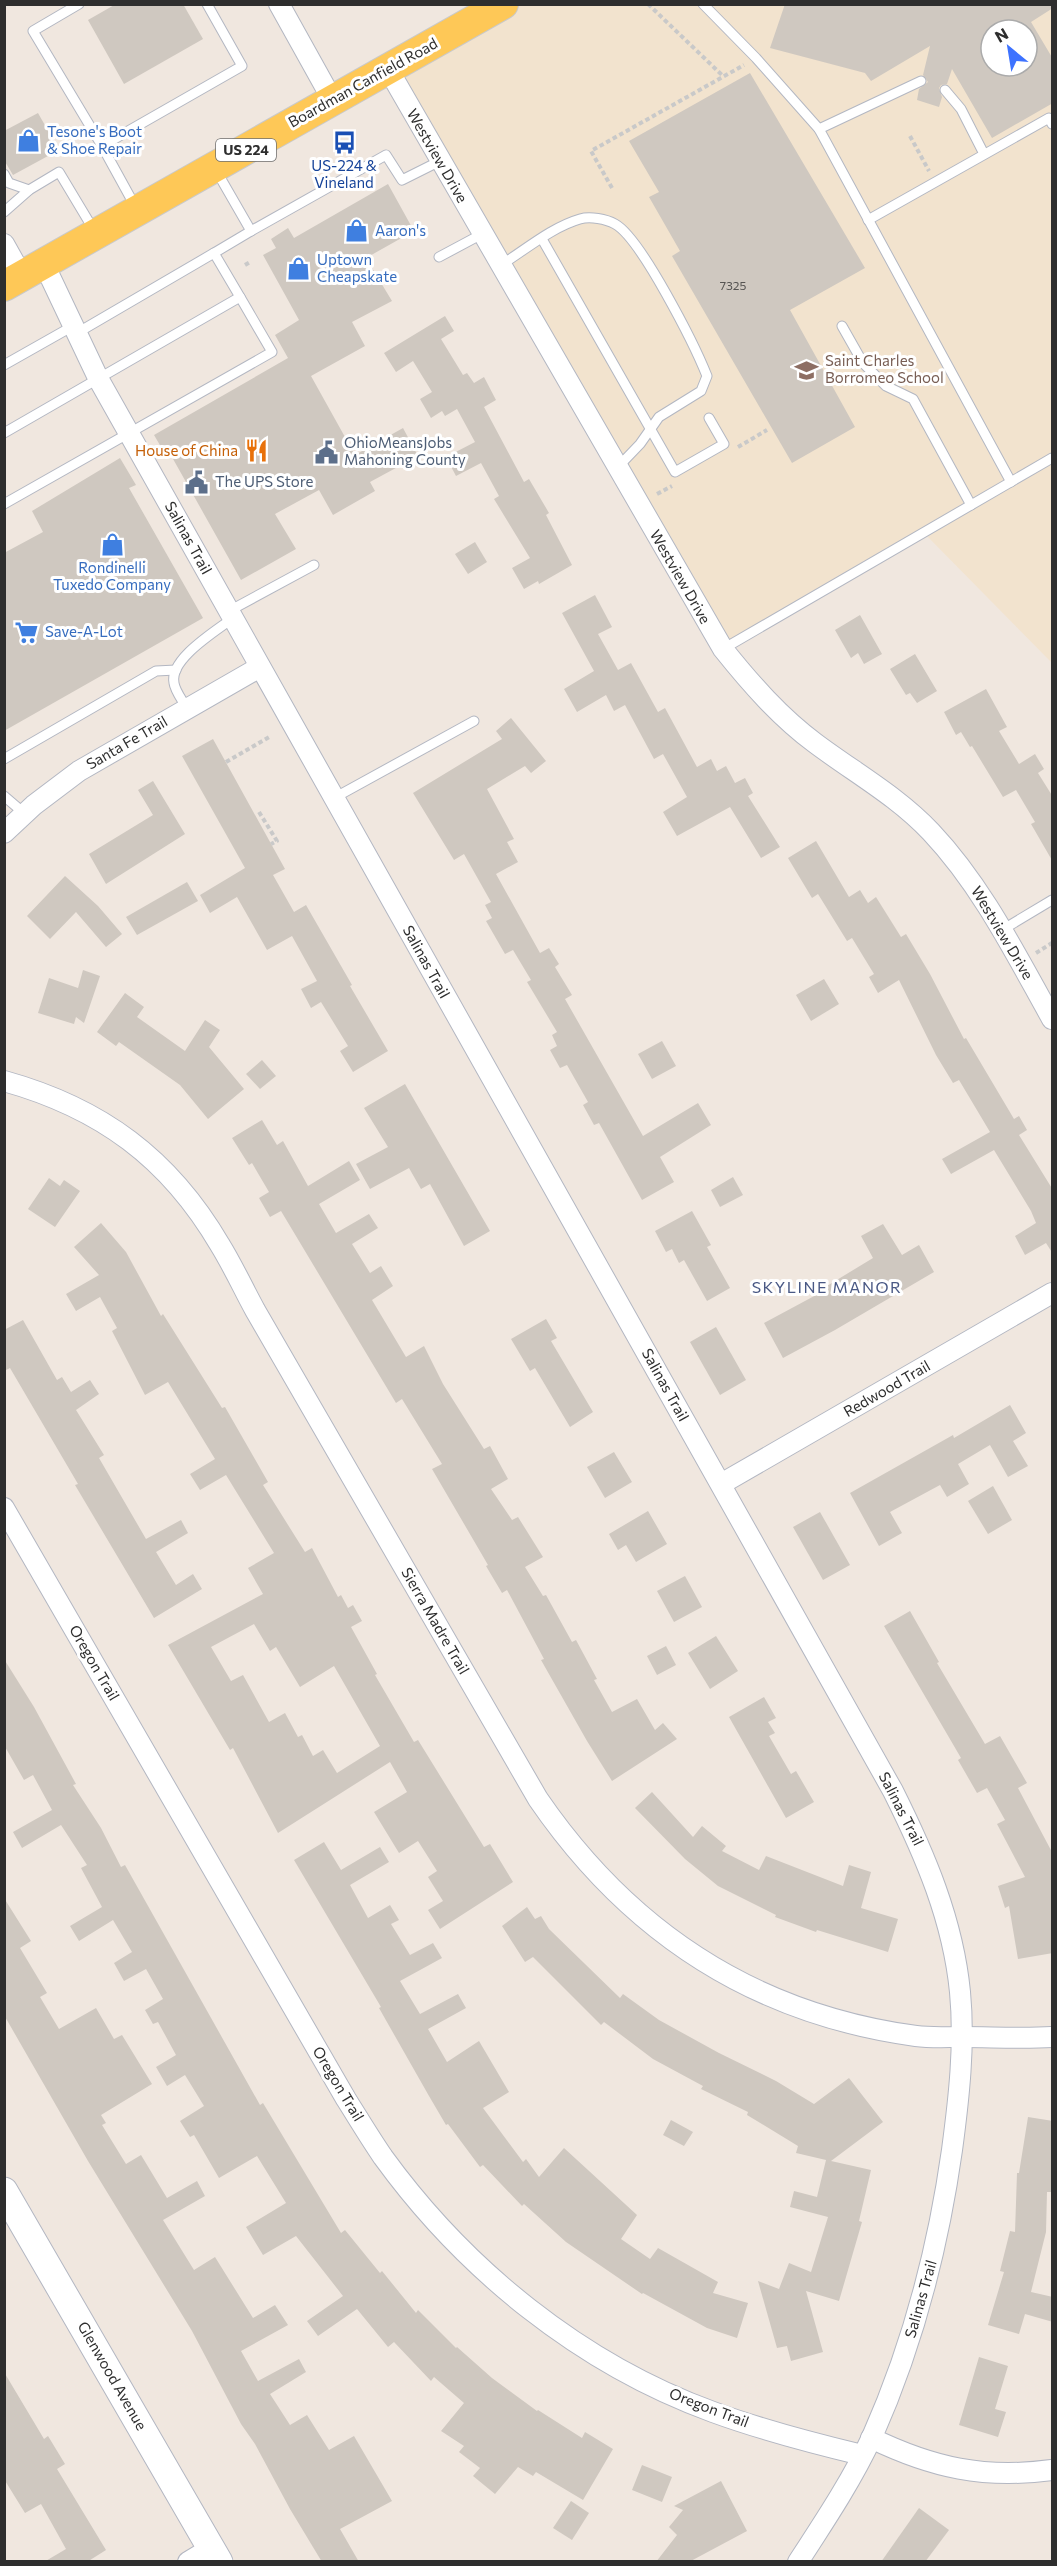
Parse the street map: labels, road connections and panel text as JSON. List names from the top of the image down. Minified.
{"streets":{"main road":["Boardman Canfield Road","US 224"],"street":["Westview Drive","Salinas Trail","Santa Fe Trail","Redwood Trail","Sierra Madre Trail","Oregon Trail","Glenwood Avenue"]},"crossings":[["Boardman Canfield Road","Westview Drive"],["Boardman Canfield Road","Salinas Trail"],["Salinas Trail","Santa Fe Trail"],["Salinas Trail","Redwood Trail"],["Salinas Trail","Sierra Madre Trail"],["Salinas Trail","Oregon Trail"]],"districts":["SKYLINE MANOR"],"places":{"shop":["Tesone's Boot & Shoe Repair","Aaron's","Uptown Cheapskate","Rondinelli Tuxedo Company"],"bus stop":["US-224 & Vineland"],"school or university":["Saint Charles Borromeo School"],"restaurant":["House of China"],"public building":["OhioMeansJobs Mahoning County","The UPS Store"],"supermarket":["Save-A-Lot"]},"house_numbers":["7325"],"north":"top left"}
